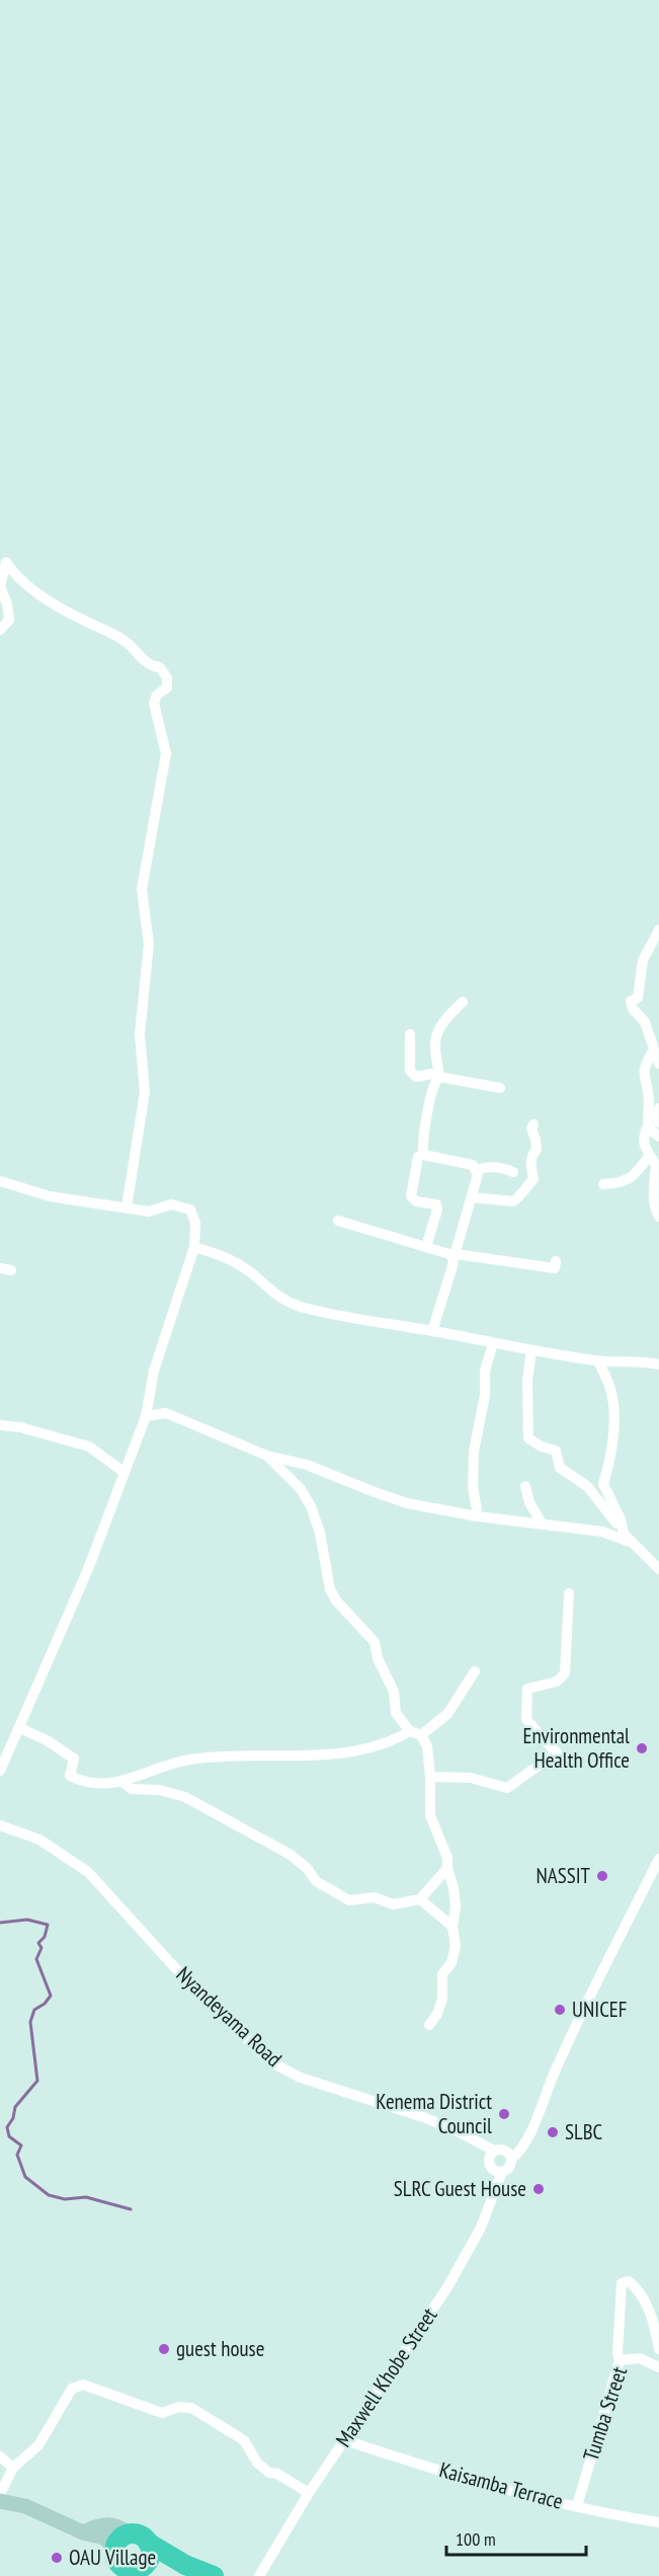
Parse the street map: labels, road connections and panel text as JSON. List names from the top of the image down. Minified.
{"streets":{"street":["Nyandeyama Road","Maxwell Khobe Street","Tumba Street","Kaisamba Terrace"]},"crossings":[["Nyandeyama Road","Maxwell Khobe Street"],["Maxwell Khobe Street","Kaisamba Terrace"],["Tumba Street","Kaisamba Terrace"]],"places":["Environmental Health Office","NASSIT","UNICEF","Kenema District Council","SLBC","SLRC Guest House","guest house","OAU Village"],"scale_bar":"100 m"}
